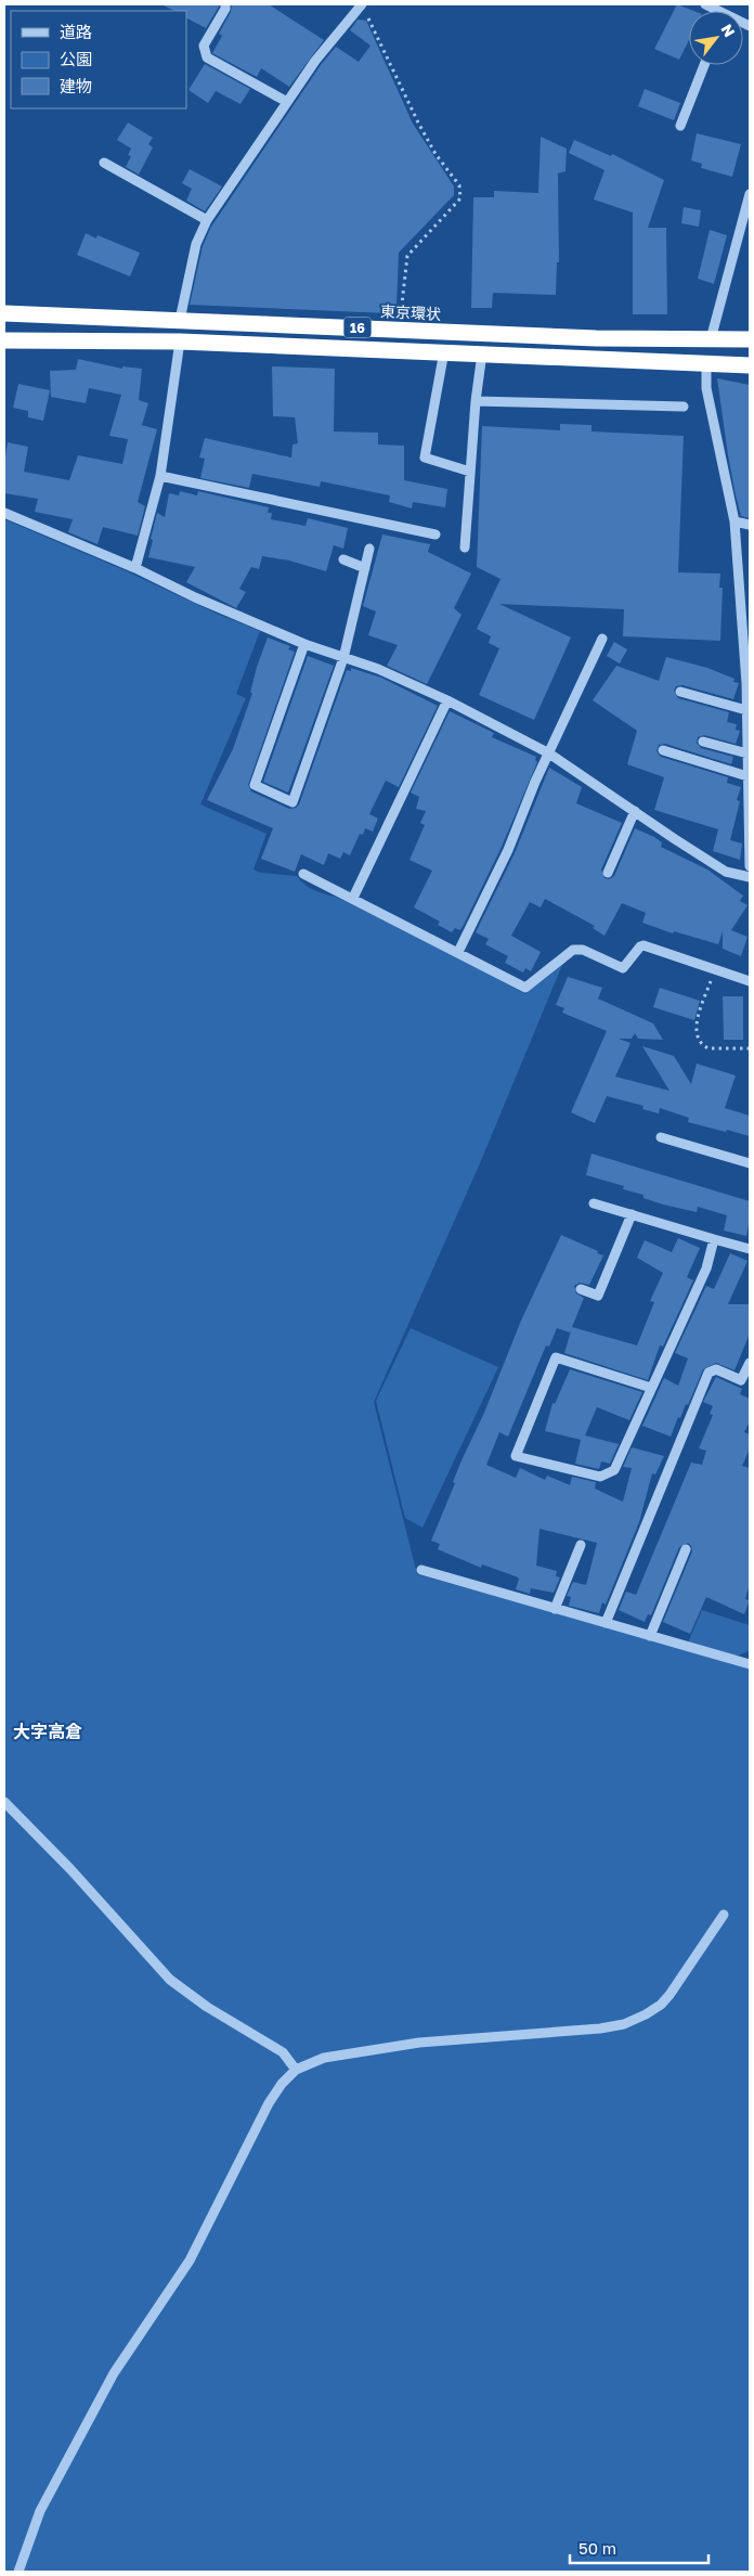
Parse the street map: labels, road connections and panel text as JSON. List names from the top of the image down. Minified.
{"streets":{"highway":["東京環状","16"]},"districts":["大字高倉"],"legend":["道路","公園","建物"],"scale_bar":"50 m","north":"top right"}
